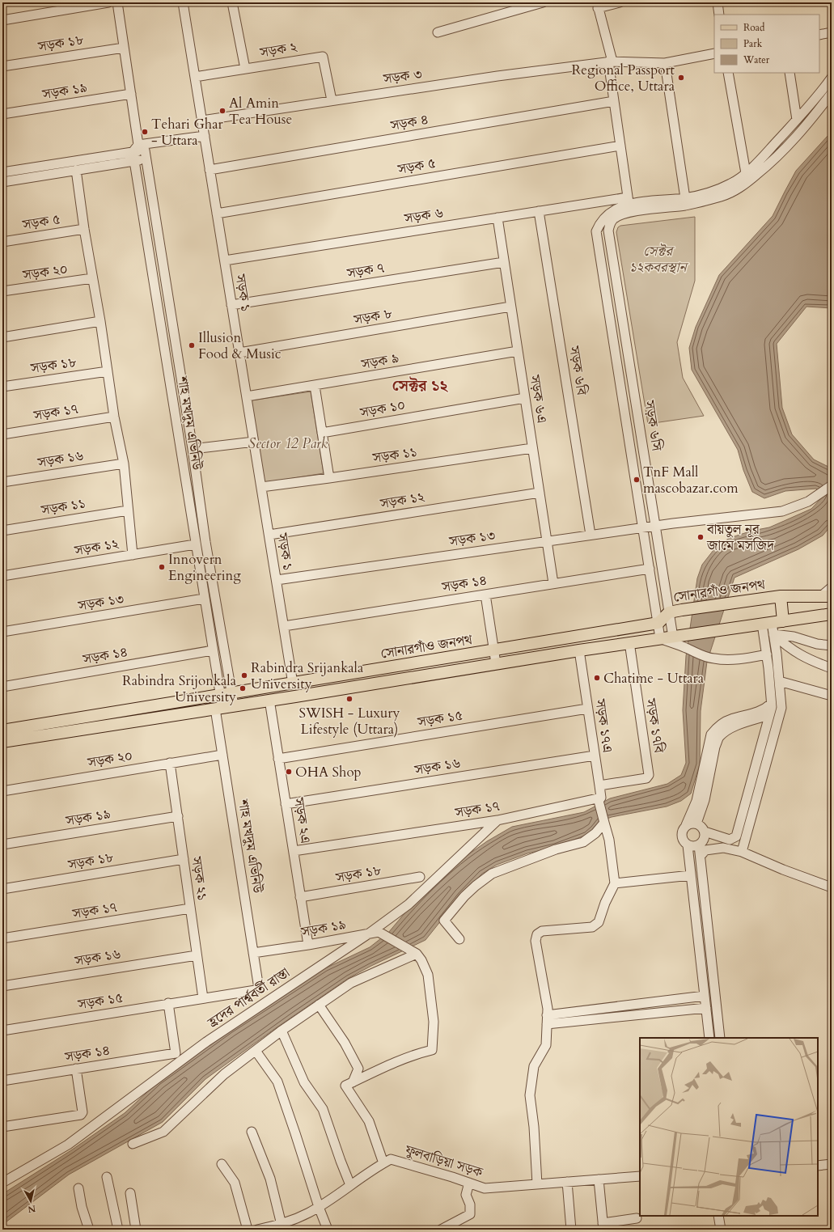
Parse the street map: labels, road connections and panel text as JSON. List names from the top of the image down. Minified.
{"streets":{"main road":["সোনারগাঁও জনপথ"],"street":["সড়ক ১৮","সড়ক ২","সড়ক ৩","সড়ক ১৯","সড়ক ৪","সড়ক ৫","সড়ক ৬","সড়ক ৭","সড়ক ২০","সড়ক ১","সড়ক ৮","সড়ক ৯","সড়ক ৬বি","সড়ক ৬এ","সড়ক ১০","সড়ক ১৭","শাহ মখদুম এভিনিউ","সড়ক ৬সি","সড়ক ১১","সড়ক ১৬","সড়ক ১২","সড়ক ১৩","সড়ক ১৪","সড়ক ১৫","সড়ক ১৭এ","সড়ক ১৭বি","সড়ক ২এ","সড়ক ২১","হ্রদের পার্শ্ববর্তী রাস্তা","ফুলবাড়িয়া সড়ক"]},"crossings":[["সড়ক ১৮","শাহ মখদুম এভিনিউ"],["সড়ক ১৮","সড়ক ২এ"],["সড়ক ১৮","সড়ক ২১"],["সড়ক ২","সড়ক ৩"],["সড়ক ২","সড়ক ১"],["সড়ক ৩","সড়ক ১"],["সড়ক ১৯","শাহ মখদুম এভিনিউ"],["সড়ক ১৯","সড়ক ২এ"],["সড়ক ১৯","সড়ক ২১"],["সড়ক ১৯","হ্রদের পার্শ্ববর্তী রাস্তা"],["সড়ক ৪","সড়ক ১"],["সড়ক ৫","সড়ক ১"],["সড়ক ৬","সড়ক ১"],["সড়ক ৬","সড়ক ৬বি"],["সড়ক ৬","সড়ক ৬এ"],["সড়ক ৭","সড়ক ১"],["সড়ক ৭","সড়ক ৬এ"],["সড়ক ২০","শাহ মখদুম এভিনিউ"],["সড়ক ২০","সড়ক ২১"],["সড়ক ১","সড়ক ৮"],["সড়ক ১","সড়ক ৯"],["সড়ক ১","সড়ক ১১"],["সড়ক ১","সড়ক ১২"],["সড়ক ১","সড়ক ১৩"],["সড়ক ১","সড়ক ১৪"],["সড়ক ১","সোনারগাঁও জনপথ"],["সড়ক ৮","সড়ক ৬এ"],["সড়ক ৯","সড়ক ৬এ"],["সড়ক ৬বি","সড়ক ১৩"],["সড়ক ৬এ","সড়ক ১০"],["সড়ক ৬এ","সড়ক ১১"],["সড়ক ৬এ","সড়ক ১২"],["সড়ক ৬এ","সড়ক ১৩"],["সড়ক ৬এ","সড়ক ১৪"],["সড়ক ১৭","সড়ক ২এ"],["সড়ক ১৭","সড়ক ২১"],["সড়ক ১৭","হ্রদের পার্শ্ববর্তী রাস্তা"],["শাহ মখদুম এভিনিউ","সড়ক ১২"],["শাহ মখদুম এভিনিউ","সড়ক ১৩"],["শাহ মখদুম এভিনিউ","সড়ক ১৪"],["শাহ মখদুম এভিনিউ","সোনারগাঁও জনপথ"],["শাহ মখদুম এভিনিউ","সড়ক ১৫"],["সড়ক ৬সি","সড়ক ১৩"],["সড়ক ৬সি","সড়ক ১৪"],["সড়ক ৬সি","সোনারগাঁও জনপথ"],["সড়ক ১৬","সড়ক ১৭এ"],["সড়ক ১৬","সড়ক ২এ"],["সড়ক ১৬","সড়ক ২১"],["সড়ক ১৪","সড়ক ১৫"],["সোনারগাঁও জনপথ","সড়ক ১৭এ"],["সোনারগাঁও জনপথ","সড়ক ১৭বি"],["সোনারগাঁও জনপথ","সড়ক ২এ"],["সড়ক ১৫","সড়ক ১৭এ"],["সড়ক ১৫","সড়ক ২এ"],["সড়ক ১৫","সড়ক ২১"],["সড়ক ১৭এ","সড়ক ১৭বি"]],"districts":["সেক্টর ১২"],"parks":["সেক্টর ১২কবরস্থান","Sector 12 Park"],"places":["Regional Passport Office, Uttara","Al Amin Tea House","Tehari Ghar - Uttara","Illusion Food & Music","TnF Mall mascobazar.com","বায়তুল নূর জামে মসজিদ","Innovern Engineering","Rabindra Srijankala University","Chatime - Uttara","Rabindra Srijonkala University","SWISH - Luxury Lifestyle (Uttara)","OHA Shop"],"legend":["Road","Park","Water"],"north":"bottom"}
